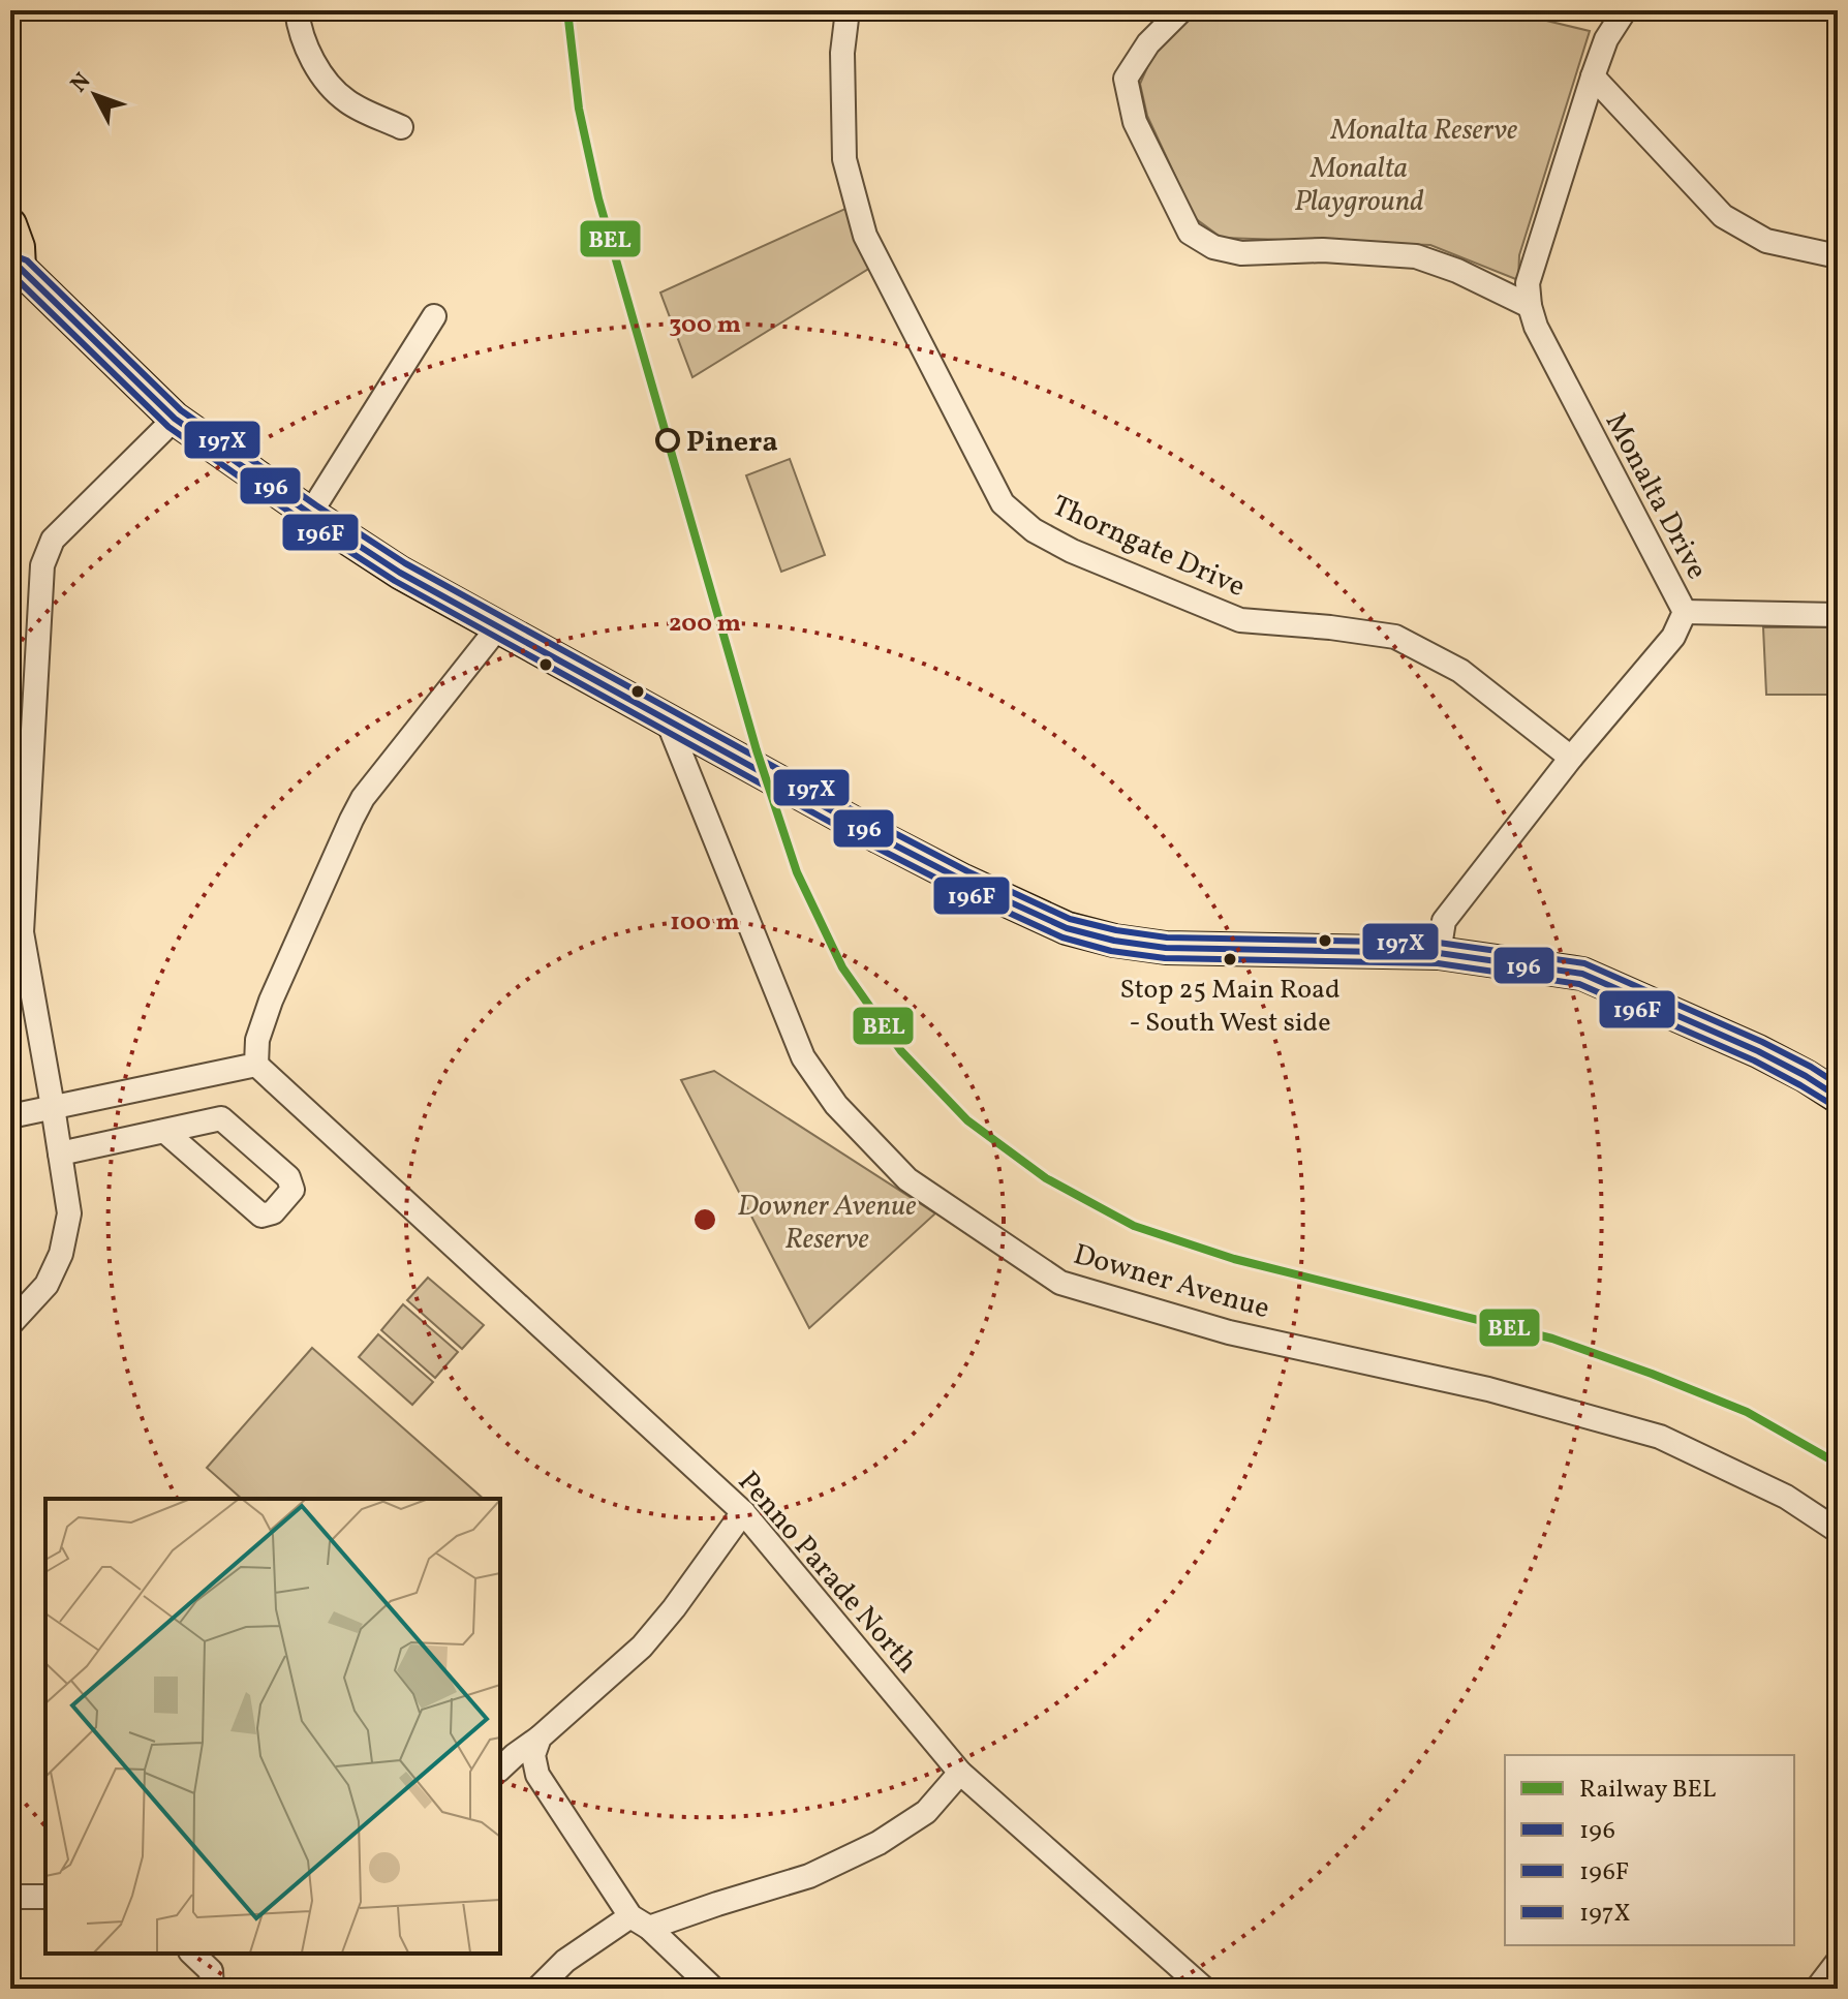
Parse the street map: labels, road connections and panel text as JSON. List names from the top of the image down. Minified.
{"streets":{"street":["Monalta Drive","Thorngate Drive","Downer Avenue","Penno Parade North"]},"crossings":[["Monalta Drive","Thorngate Drive"]],"parks":["Monalta Reserve","Monalta Playground","Downer Avenue Reserve"],"places":["Pinera","Stop 25 Main Road - South West side"],"lines":["rail line BEL","transit line 197X","transit line 196","transit line 196F"],"legend":["Railway BEL","196","196F","197X"],"north":"top left","rings":["300 m","200 m","100 m"]}
